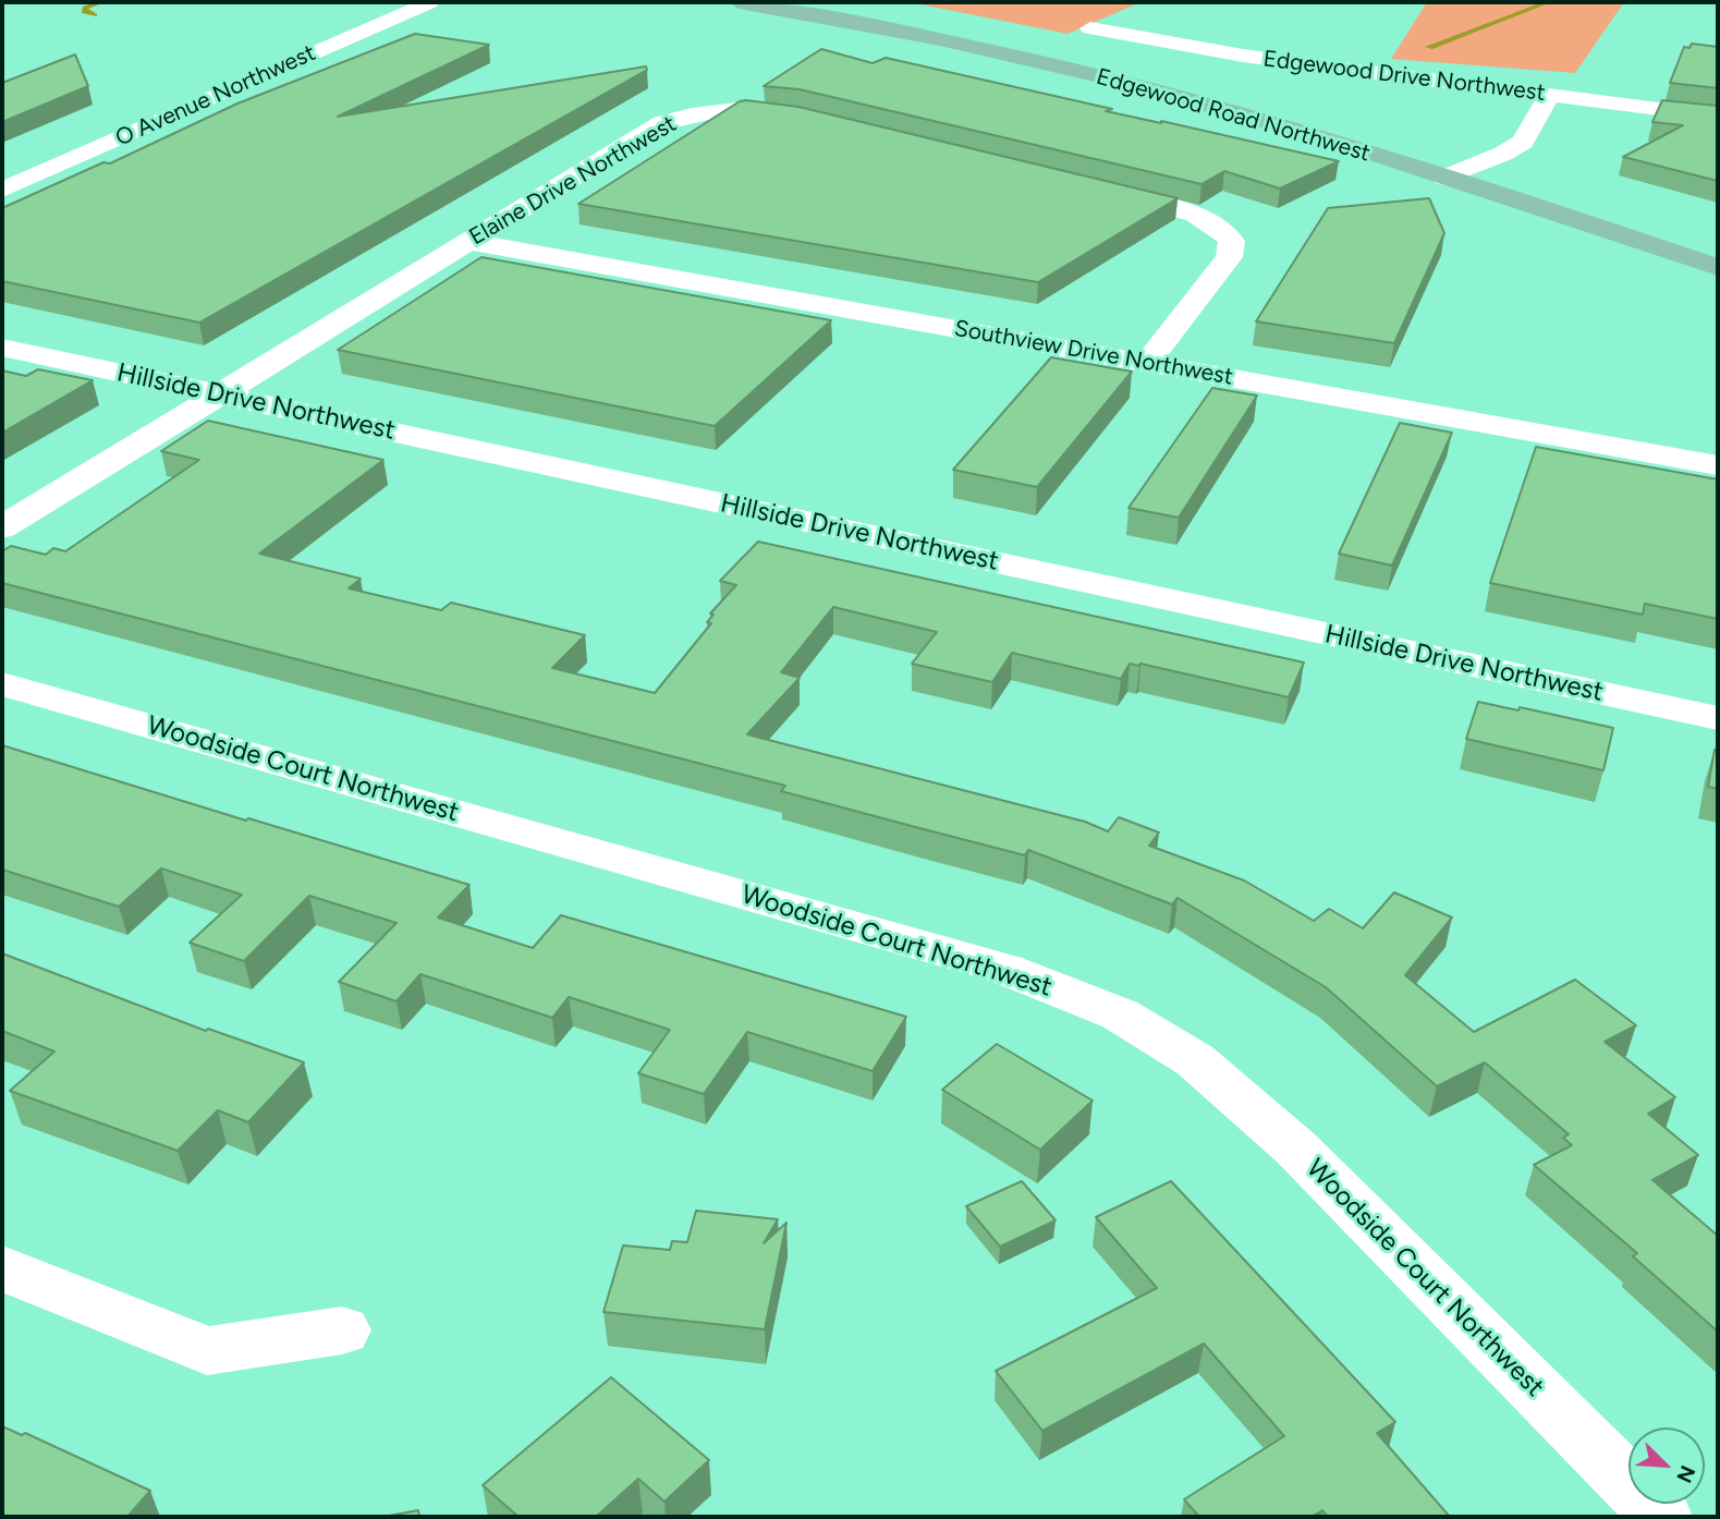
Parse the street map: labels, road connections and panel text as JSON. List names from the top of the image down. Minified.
{"streets":{"main road":["Edgewood Road Northwest"],"street":["Edgewood Drive Northwest","O Avenue Northwest","Elaine Drive Northwest","Southview Drive Northwest","Hillside Drive Northwest","Woodside Court Northwest"]},"crossings":[["Elaine Drive Northwest","Southview Drive Northwest"],["Elaine Drive Northwest","Hillside Drive Northwest"]],"north":"bottom right"}
